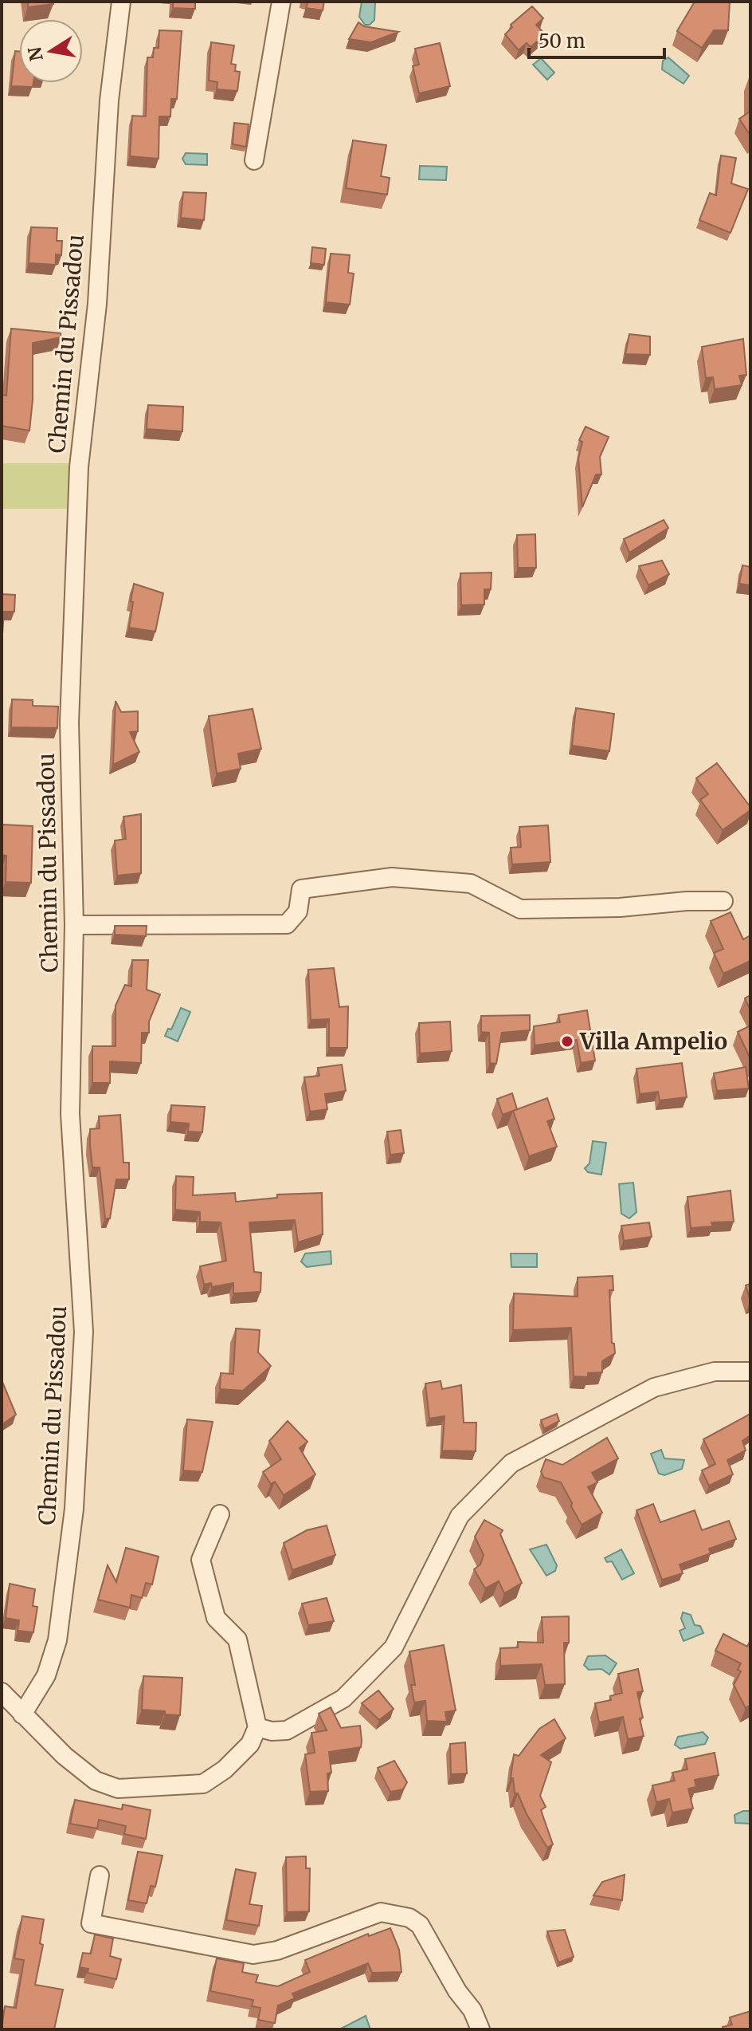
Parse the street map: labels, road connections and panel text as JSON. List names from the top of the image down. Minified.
{"streets":{"street":["Chemin du Pissadou"]},"places":["Villa Ampelio"],"scale_bar":"50 m","north":"left"}
